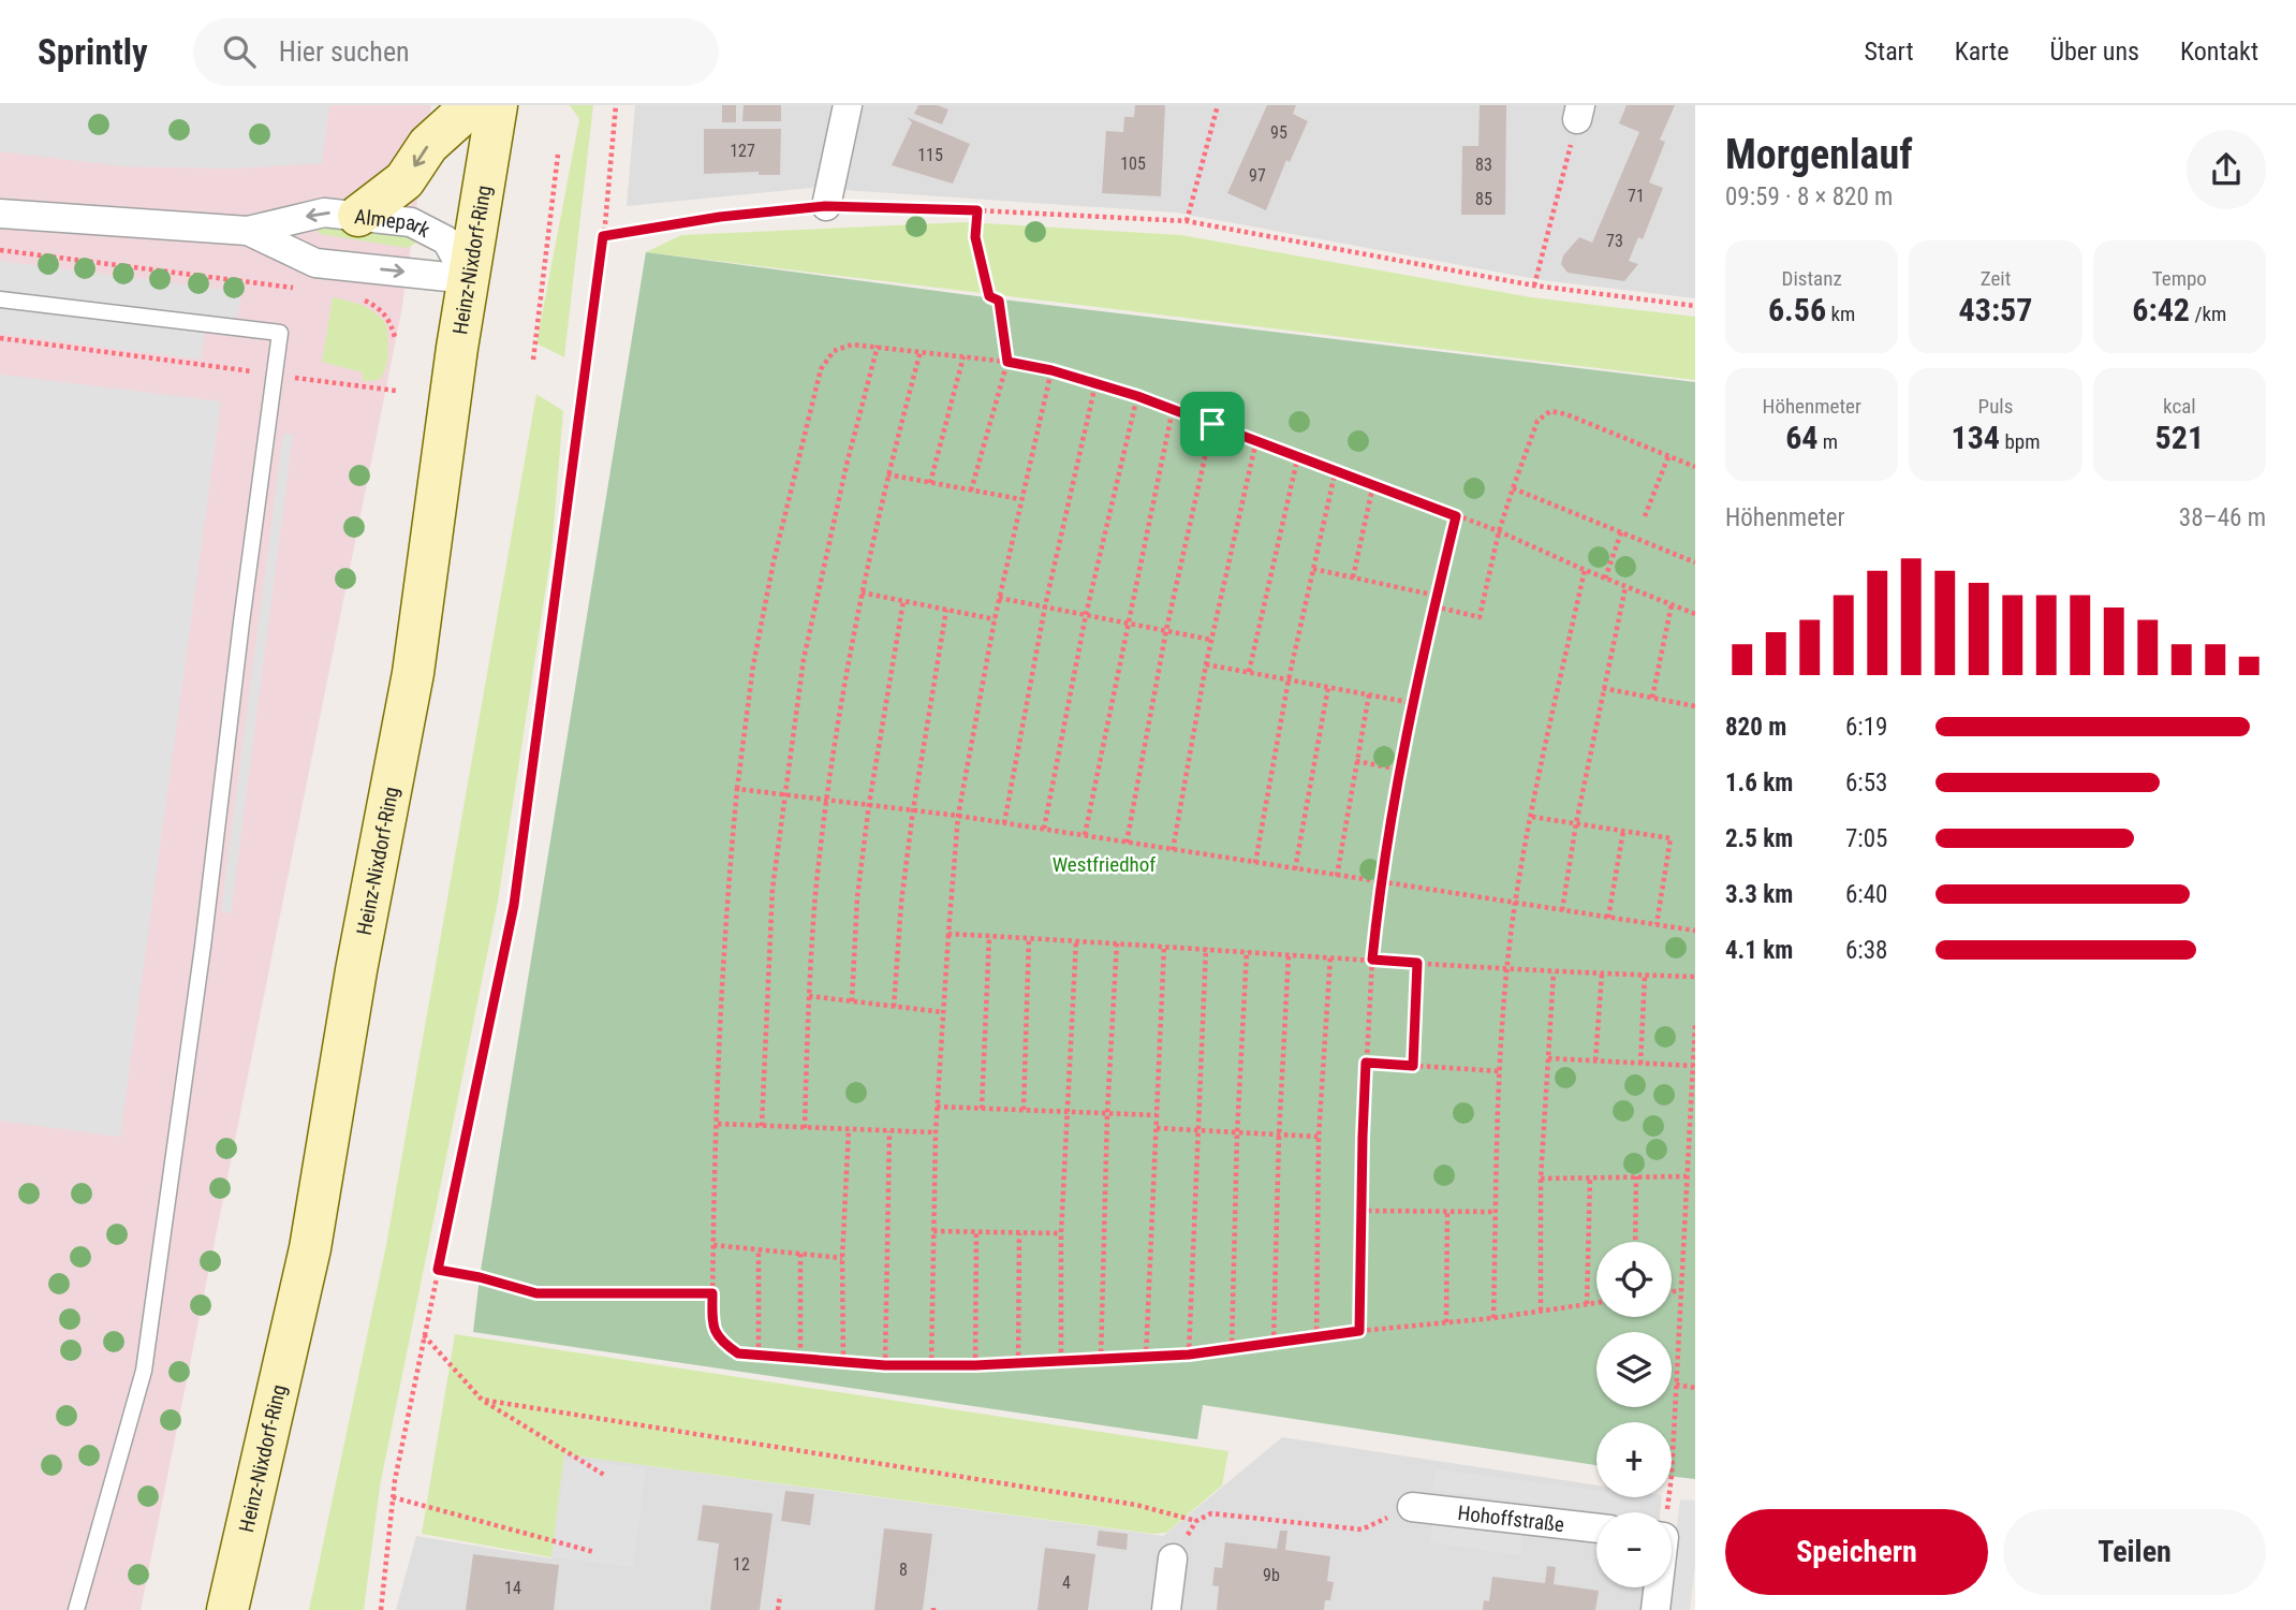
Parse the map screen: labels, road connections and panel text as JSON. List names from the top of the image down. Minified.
{"streets":{"main road":["Heinz-Nixdorf-Ring"],"street":["Almepark","Hohoffstraße"]},"crossings":[["Almepark","Heinz-Nixdorf-Ring"]],"parks":["Westfriedhof"],"house_numbers":["95","127","115","105","83","97","71","85","73","12","8","9b","4","14"],"page":{"header":"Sprintly","search":"Hier suchen","nav":["Start","Karte","Über uns","Kontakt"],"heading":["Morgenlauf","09:59 · 8 × 820 m"],"stats":[["Distanz","6.56 km"],["Zeit","43:57"],["Tempo","6:42 /km"],["Höhenmeter","64 m"],["Puls","134 bpm"],["kcal","521"]],"chart":["Höhenmeter","38–46 m"],"list":[{"name":"820 m","note":"6:19"},{"name":"1.6 km","note":"6:53"},{"name":"2.5 km","note":"7:05"},{"name":"3.3 km","note":"6:40"},{"name":"4.1 km","note":"6:38"}],"map_buttons":["+","−"],"buttons":["Speichern","Teilen"]}}
